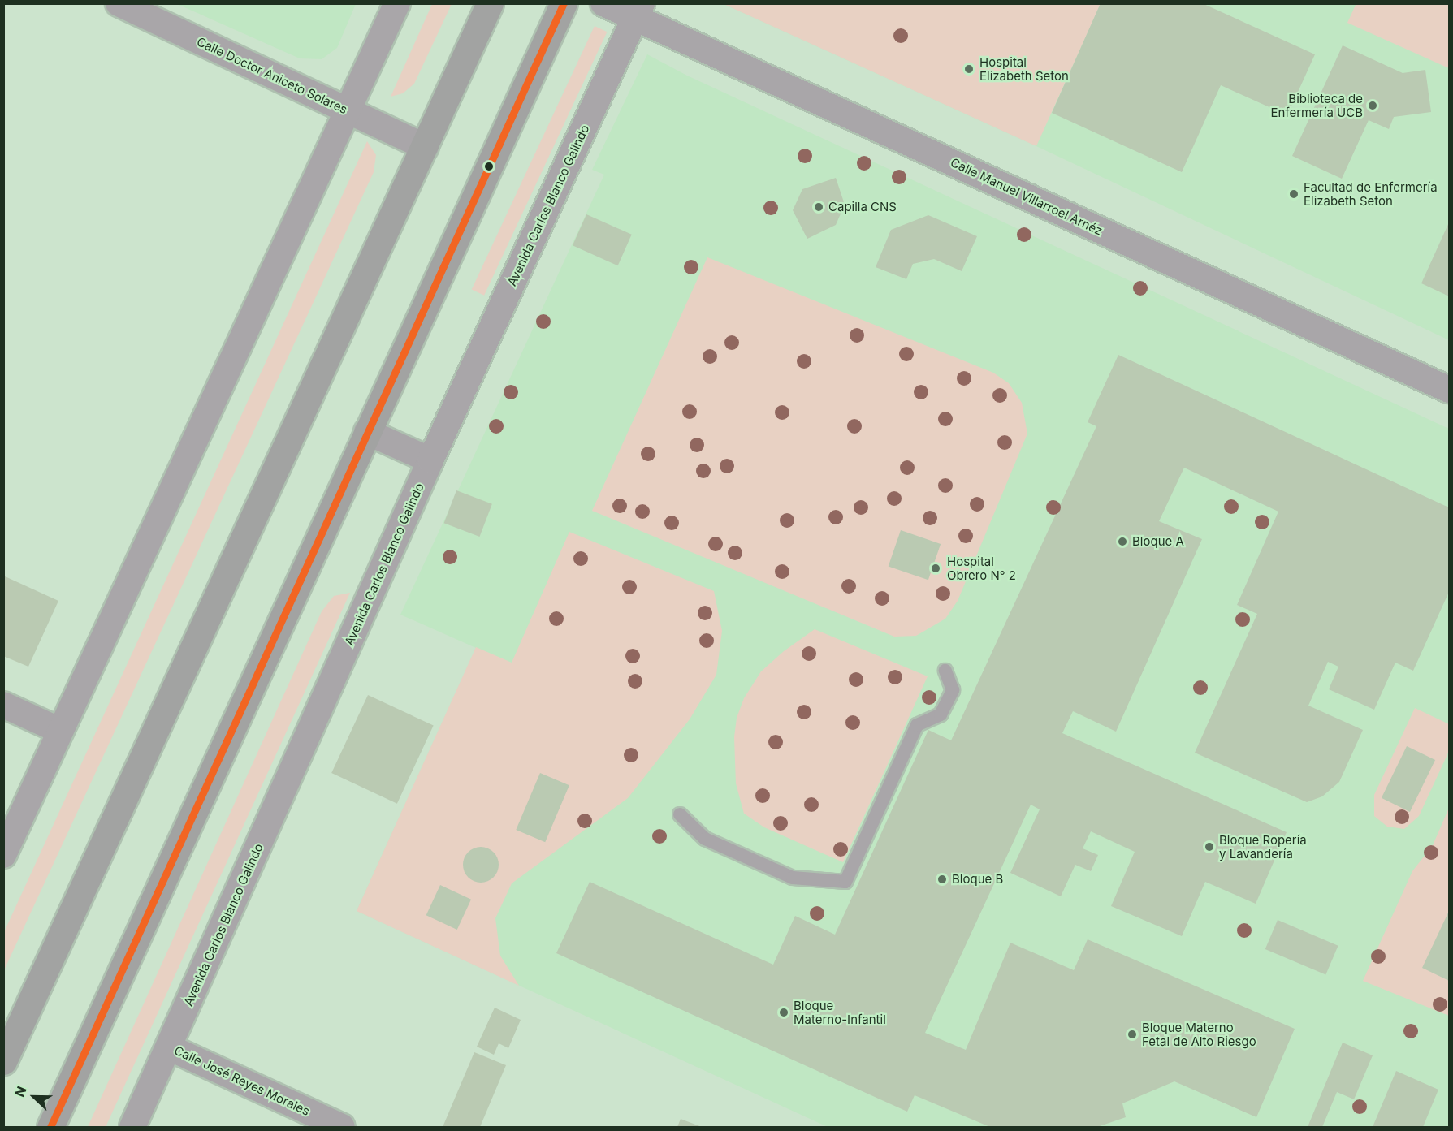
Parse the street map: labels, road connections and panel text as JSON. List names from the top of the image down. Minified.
{"streets":{"street":["Calle Doctor Aniceto Solares","Calle Manuel Villarroel Arnéz","Avenida Carlos Blanco Galindo","Calle José Reyes Morales"]},"crossings":[["Calle Manuel Villarroel Arnéz","Avenida Carlos Blanco Galindo"],["Avenida Carlos Blanco Galindo","Calle José Reyes Morales"]],"places":["Hospital Elizabeth Seton","Biblioteca de Enfermería UCB","Facultad de Enfermería Elizabeth Seton","Capilla CNS","Bloque A","Hospital Obrero N° 2","Bloque Ropería y Lavandería","Bloque B","Bloque Materno-Infantil","Bloque Materno Fetal de Alto Riesgo"],"north":"left"}
